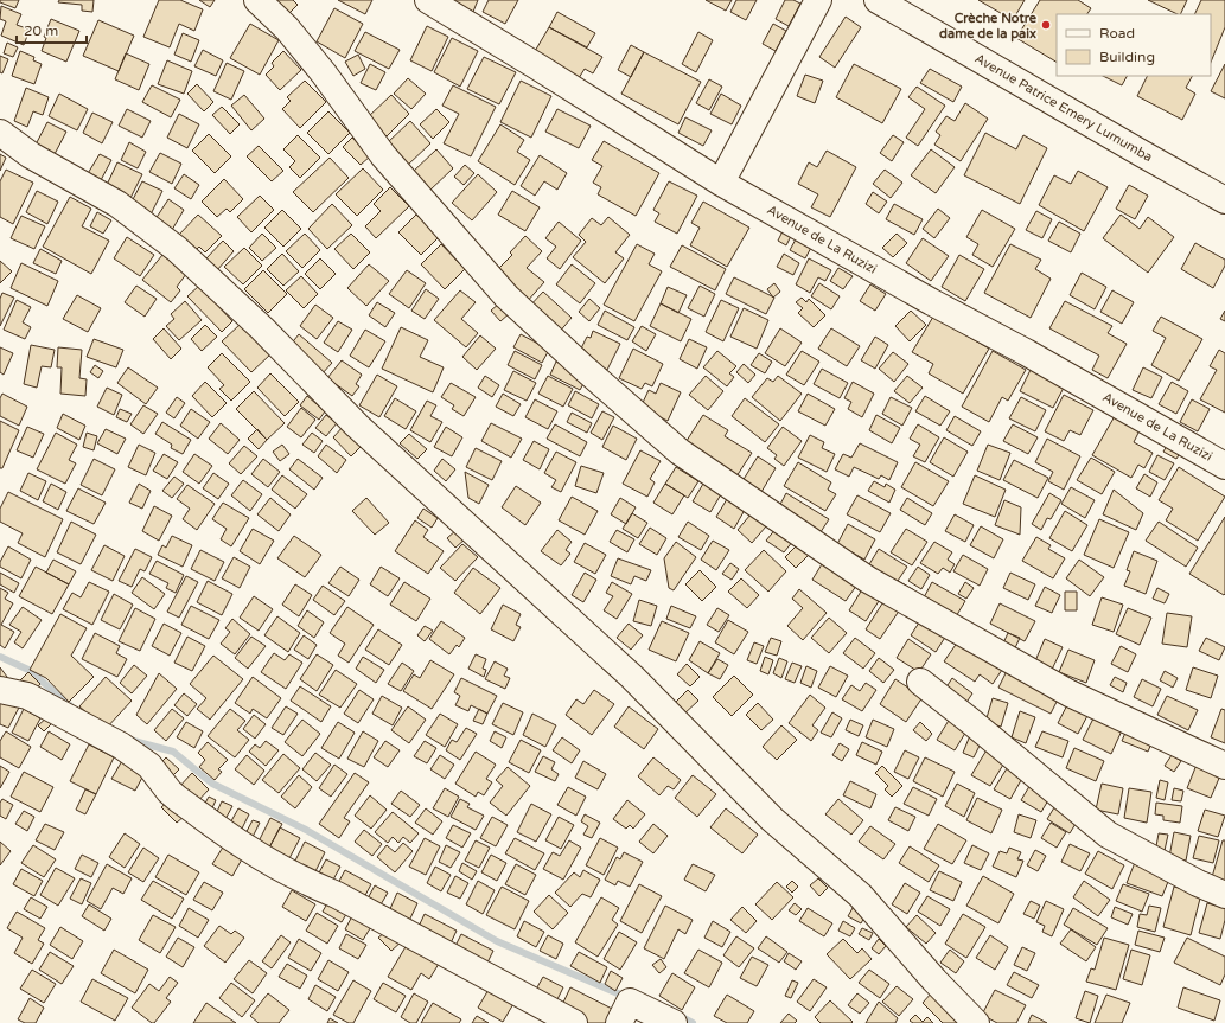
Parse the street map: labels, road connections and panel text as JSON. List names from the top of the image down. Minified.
{"streets":{"street":["Avenue Patrice Emery Lumumba","Avenue de La Ruzizi"]},"places":["Crèche Notre dame de la paix"],"legend":["Road","Building"],"scale_bar":"20 m"}
